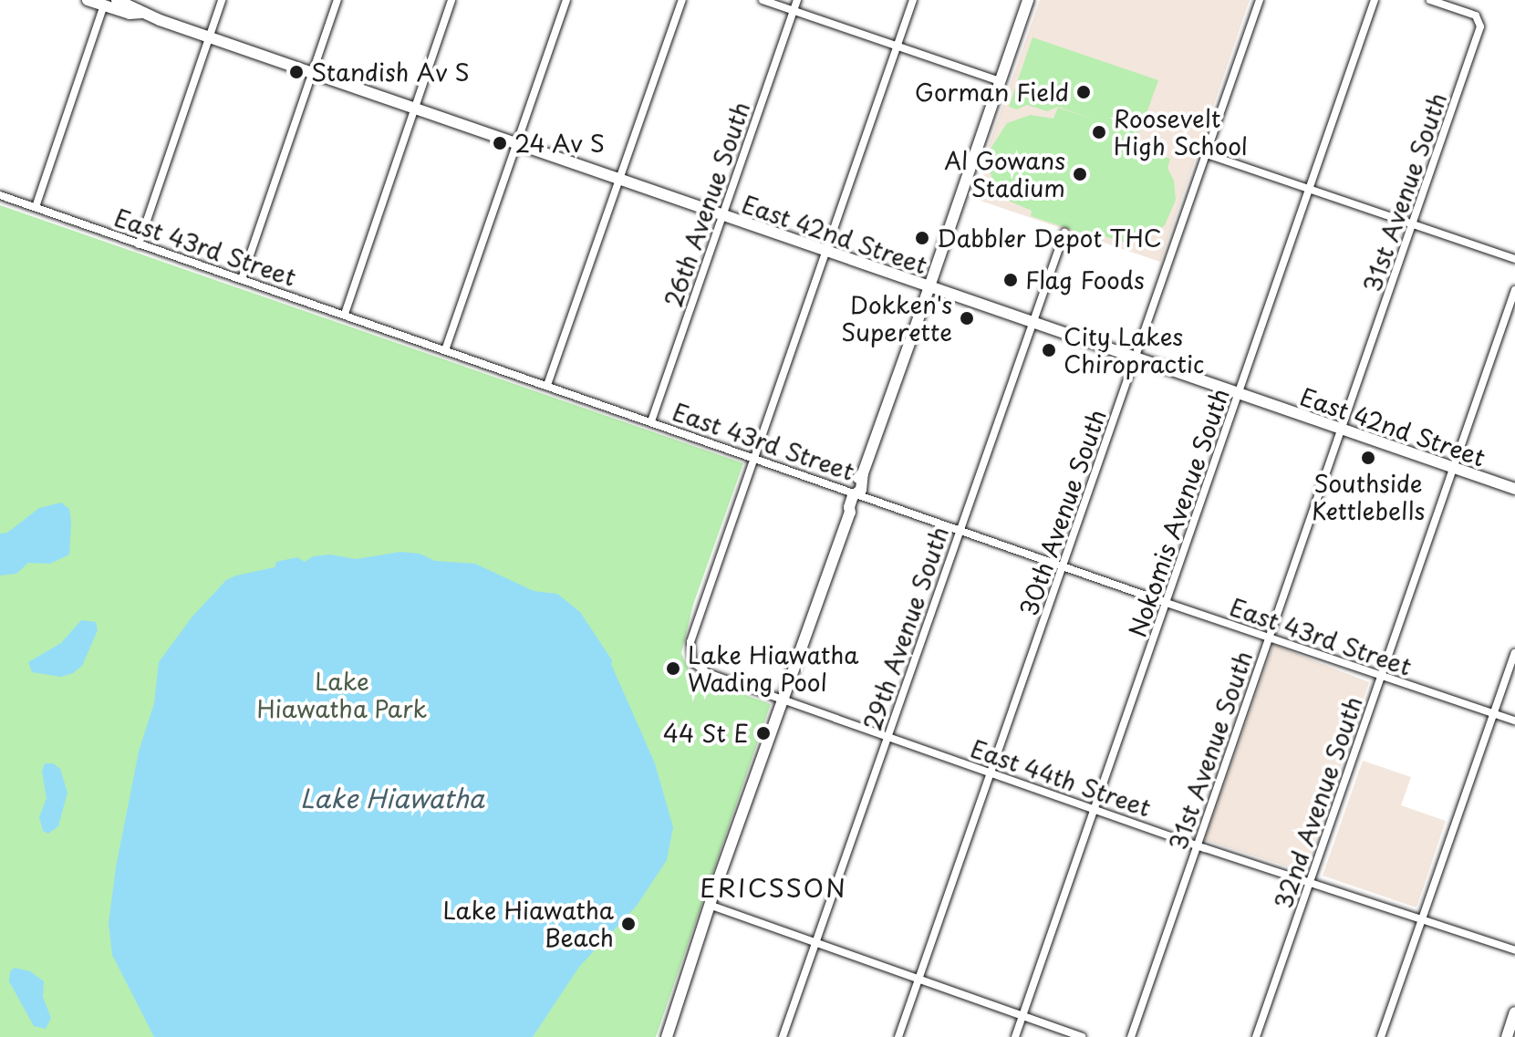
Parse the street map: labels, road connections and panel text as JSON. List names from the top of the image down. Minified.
{"streets":{"street":["31st Avenue South","26th Avenue South","East 42nd Street","East 43rd Street","30th Avenue South","Nokomis Avenue South","29th Avenue South","East 44th Street","32nd Avenue South"]},"crossings":[["31st Avenue South","East 42nd Street"],["31st Avenue South","East 43rd Street"],["31st Avenue South","East 44th Street"],["26th Avenue South","East 42nd Street"],["26th Avenue South","East 43rd Street"],["East 42nd Street","30th Avenue South"],["East 42nd Street","Nokomis Avenue South"],["East 42nd Street","29th Avenue South"],["East 42nd Street","32nd Avenue South"],["East 43rd Street","30th Avenue South"],["East 43rd Street","Nokomis Avenue South"],["East 43rd Street","29th Avenue South"],["East 43rd Street","East 44th Street"],["East 43rd Street","32nd Avenue South"],["30th Avenue South","East 44th Street"],["Nokomis Avenue South","East 44th Street"],["29th Avenue South","East 44th Street"],["East 44th Street","32nd Avenue South"]],"districts":["ERICSSON"],"water":["Lake Hiawatha"],"parks":["Lake Hiawatha Park"],"places":["Standish Av S","Gorman Field","Roosevelt High School","24 Av S","Al Gowans Stadium","Dabbler Depot THC","Flag Foods","Dokken's Superette","City Lakes Chiropractic","Southside Kettlebells","Lake Hiawatha Wading Pool","44 St E","Lake Hiawatha Beach"]}
